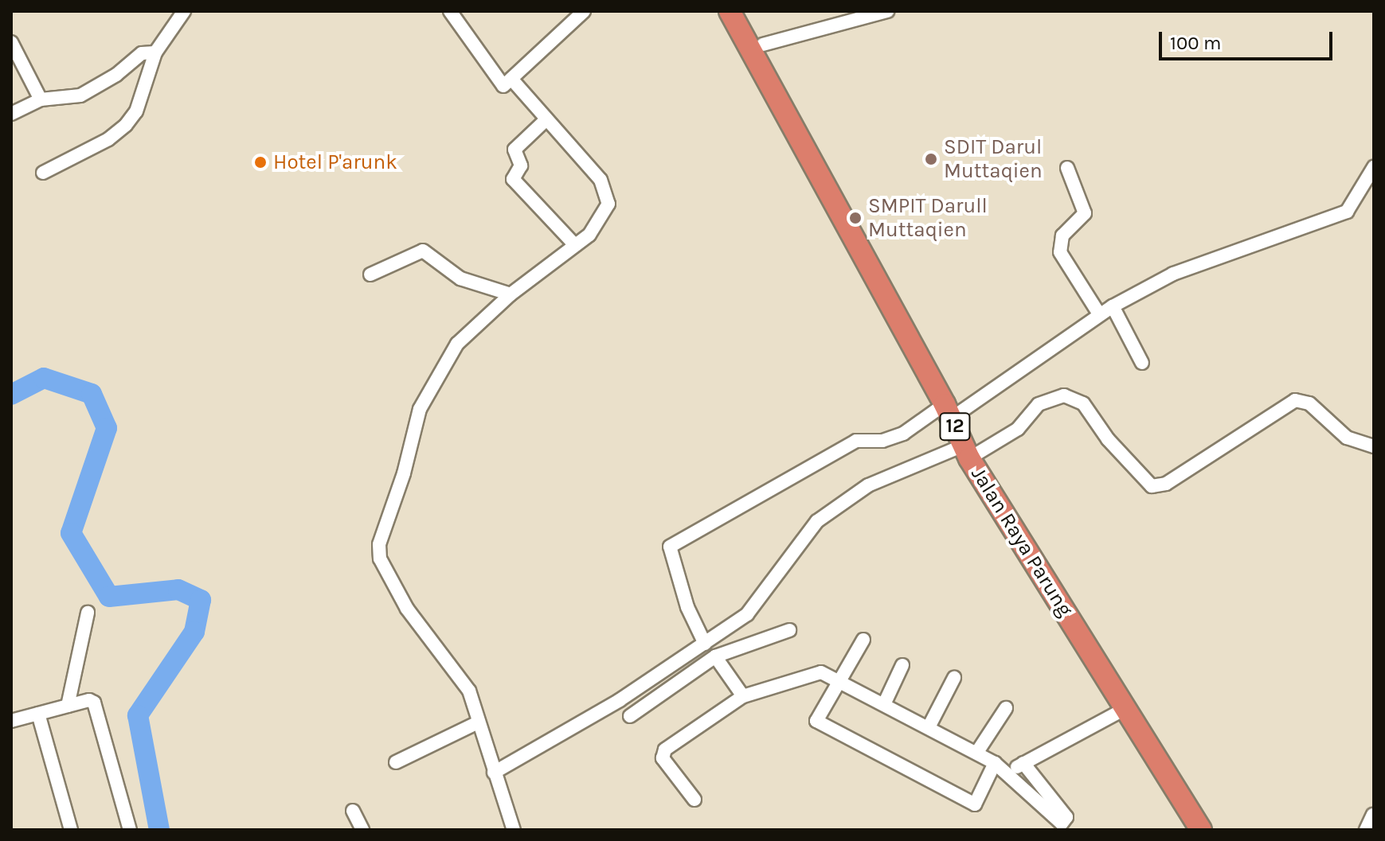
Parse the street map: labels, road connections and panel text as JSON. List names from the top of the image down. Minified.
{"streets":{"highway":["12","Jalan Raya Parung"]},"places":["SDIT Darul Muttaqien","Hotel P'arunk","SMPIT Darull Muttaqien"],"scale_bar":"100 m"}
